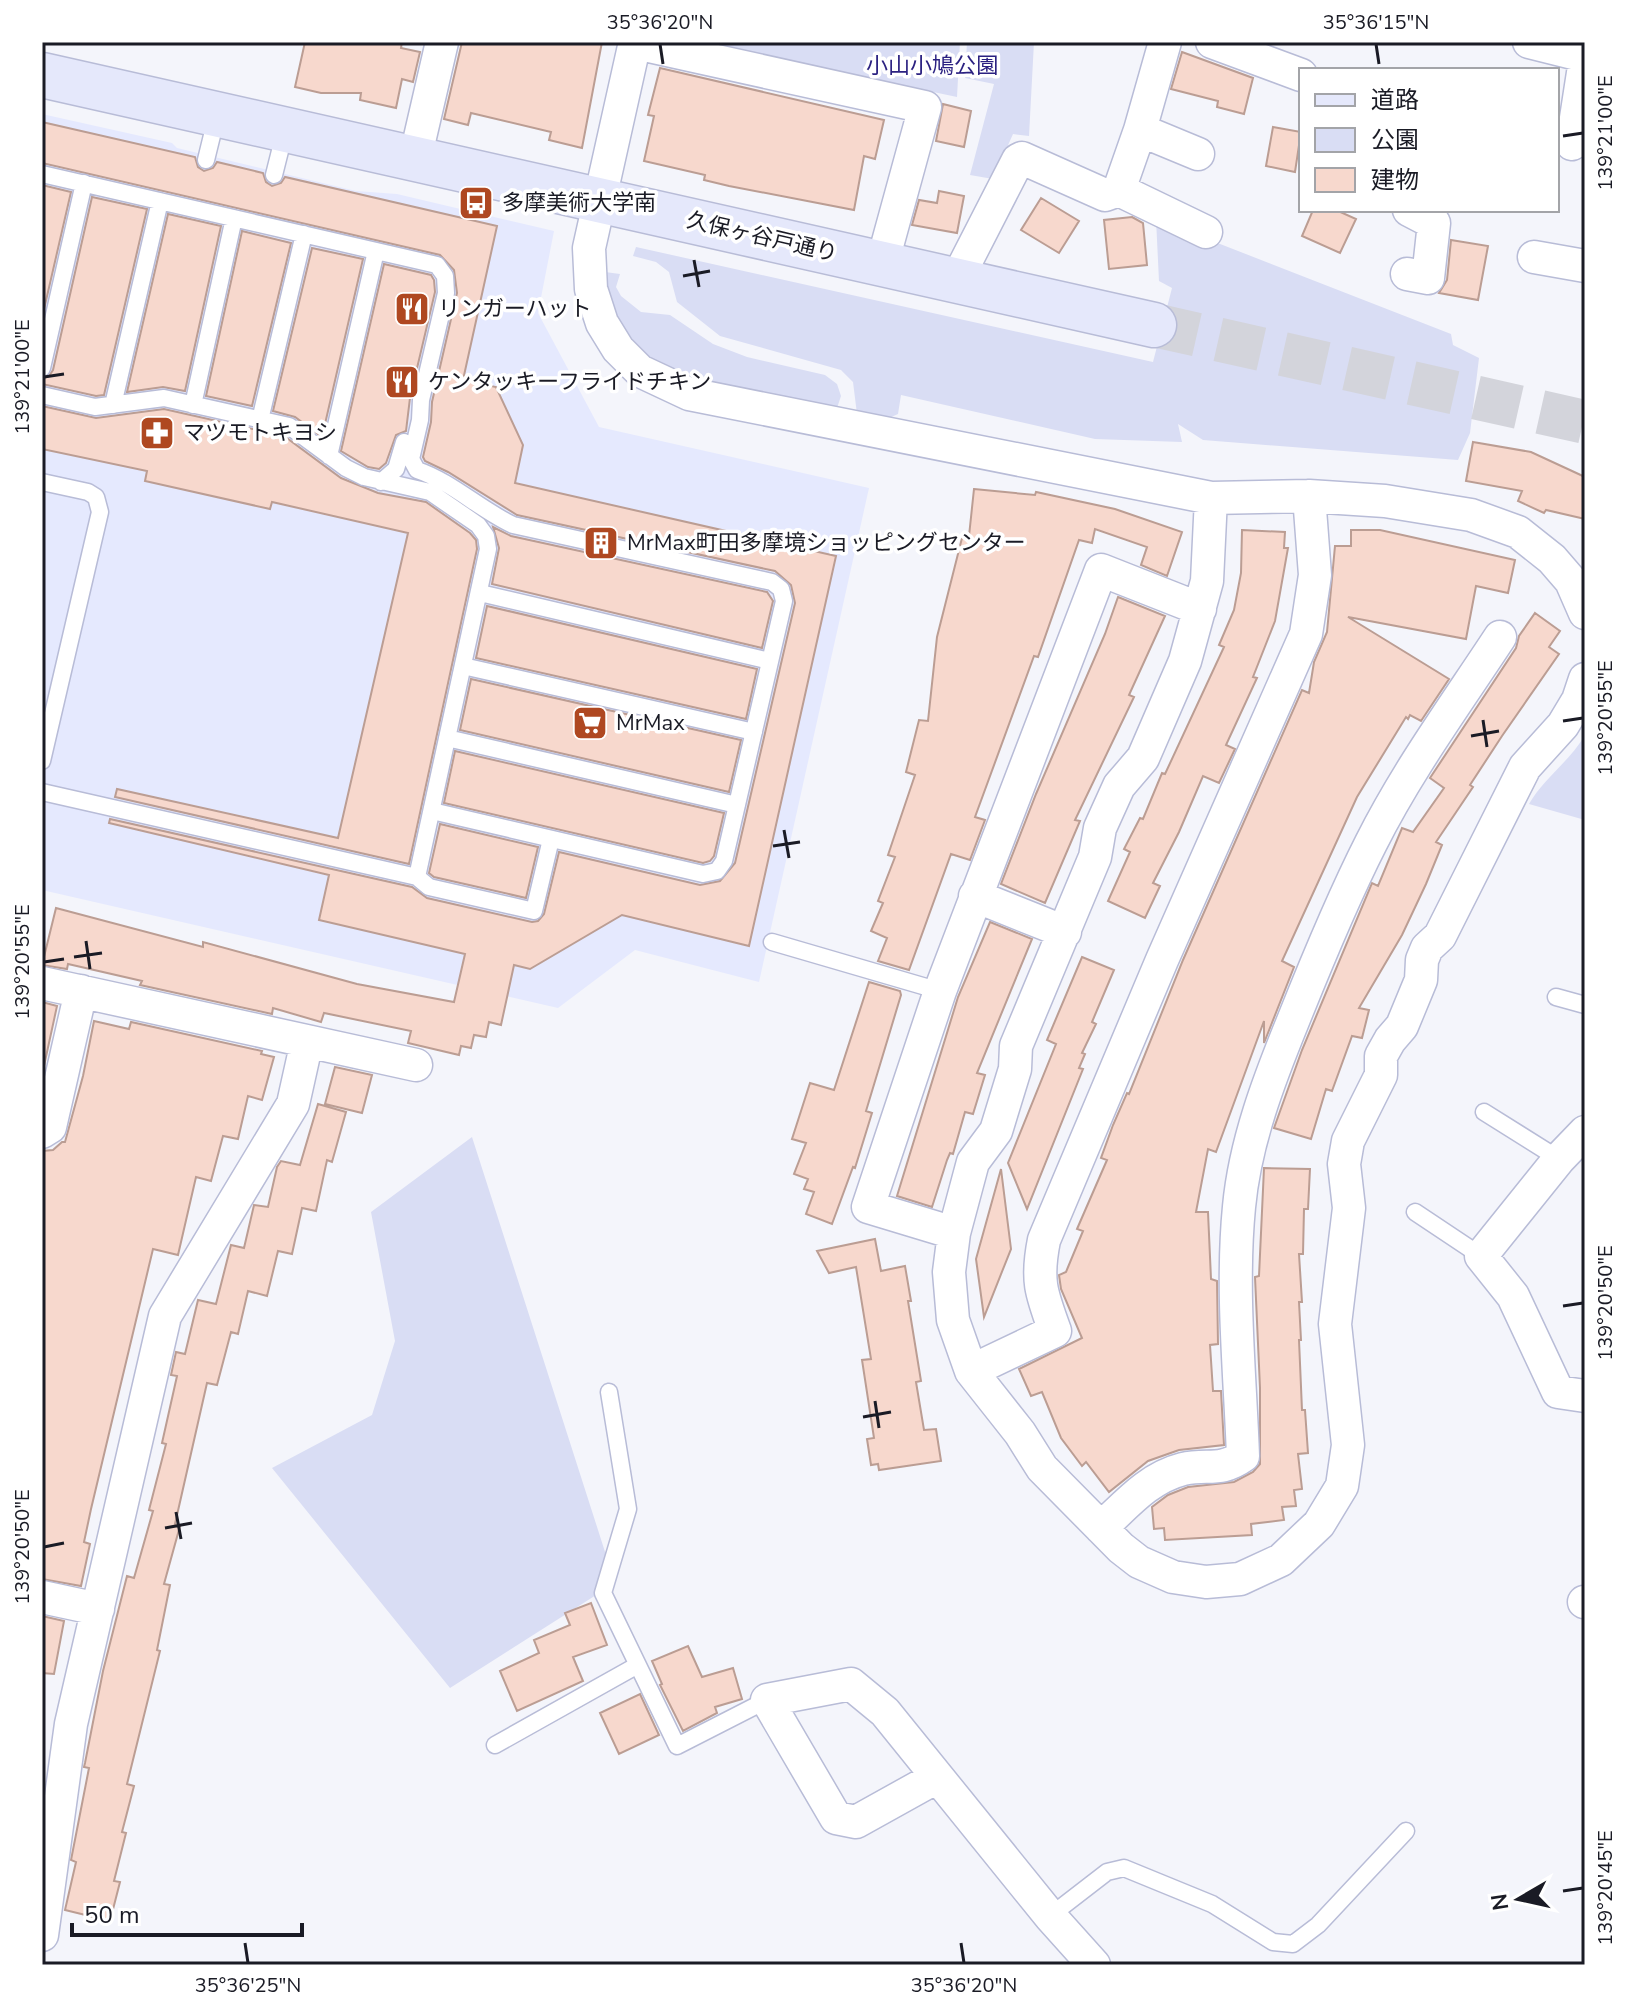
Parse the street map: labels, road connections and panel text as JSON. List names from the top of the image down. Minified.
{"streets":{"street":["久保ヶ谷戸通り"]},"parks":["小山小鳩公園"],"places":{"bus stop":["多摩美術大学南"],"restaurant":["リンガーハット","ケンタッキーフライドチキン"],"pharmacy":["マツモトキヨシ"],"building":["MrMax町田多摩境ショッピングセンター"],"supermarket":["MrMax"]},"legend":["道路","公園","建物"],"scale_bar":"50 m","north":"left","coordinates":["35°36'20\"N","35°36'15\"N","139°21'00\"E","139°20'55\"E","139°20'50\"E","139°20'45\"E","35°36'25\"N"]}
